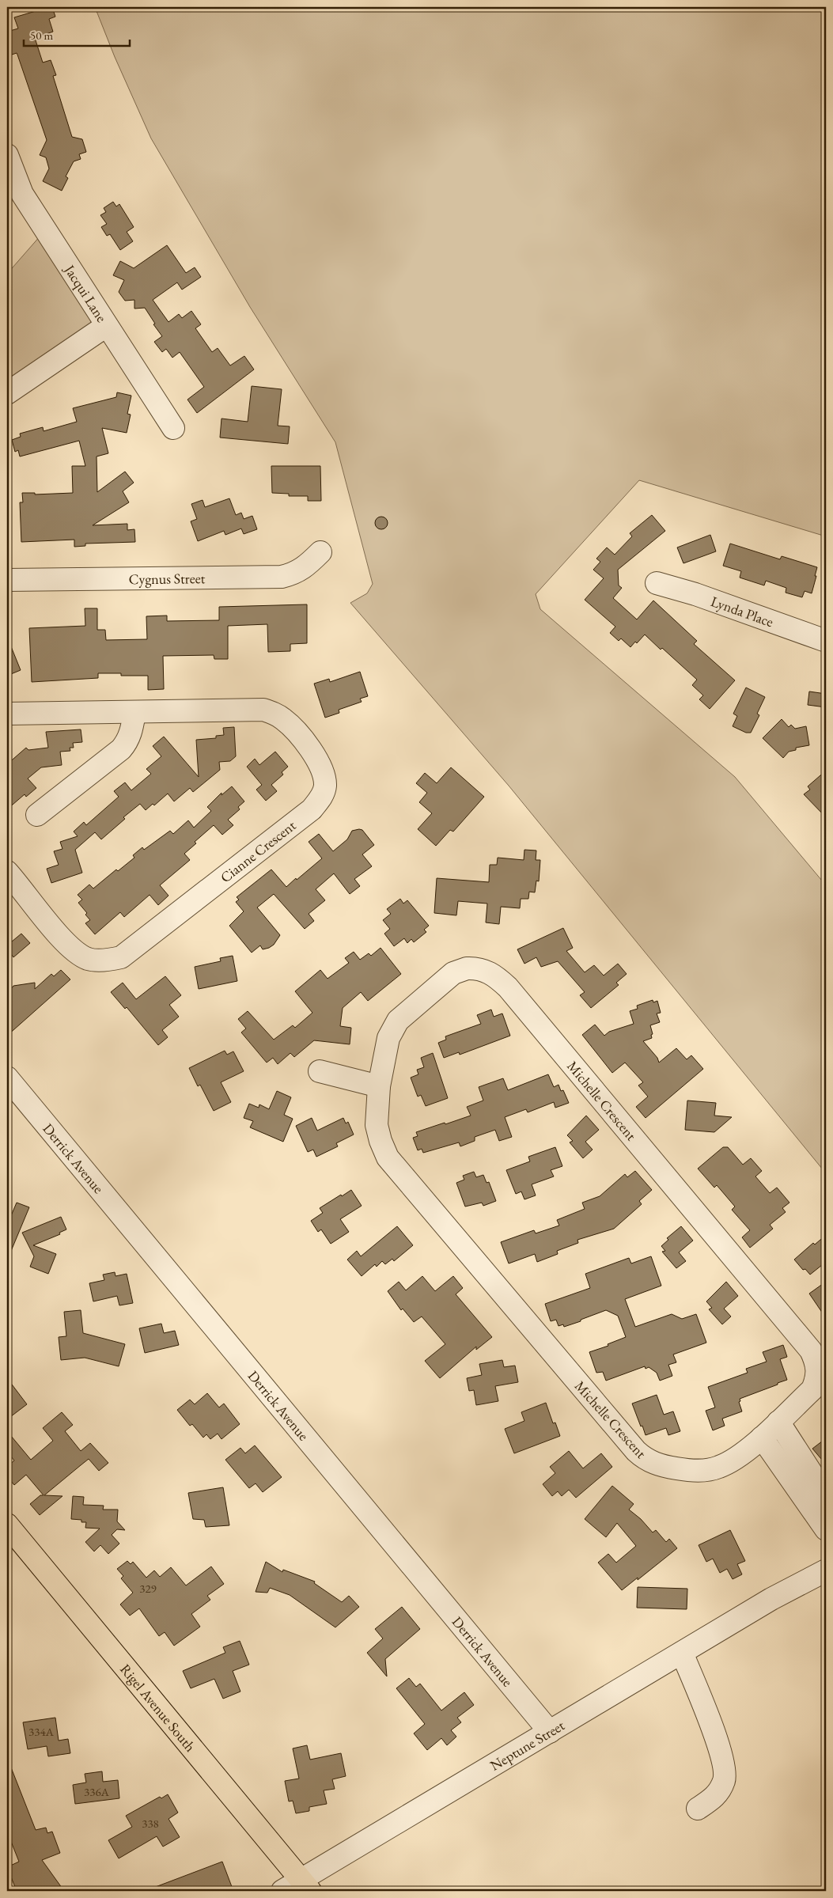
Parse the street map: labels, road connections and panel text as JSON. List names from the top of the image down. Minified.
{"streets":{"main road":["Rigel Avenue South"],"street":["Jacqui Lane","Cygnus Street","Lynda Place","Cianne Crescent","Michelle Crescent","Derrick Avenue","Neptune Street"]},"crossings":[["Derrick Avenue","Neptune Street"],["Rigel Avenue South","Neptune Street"]],"house_numbers":["329","334A","336A","338"],"scale_bar":"50 m"}
